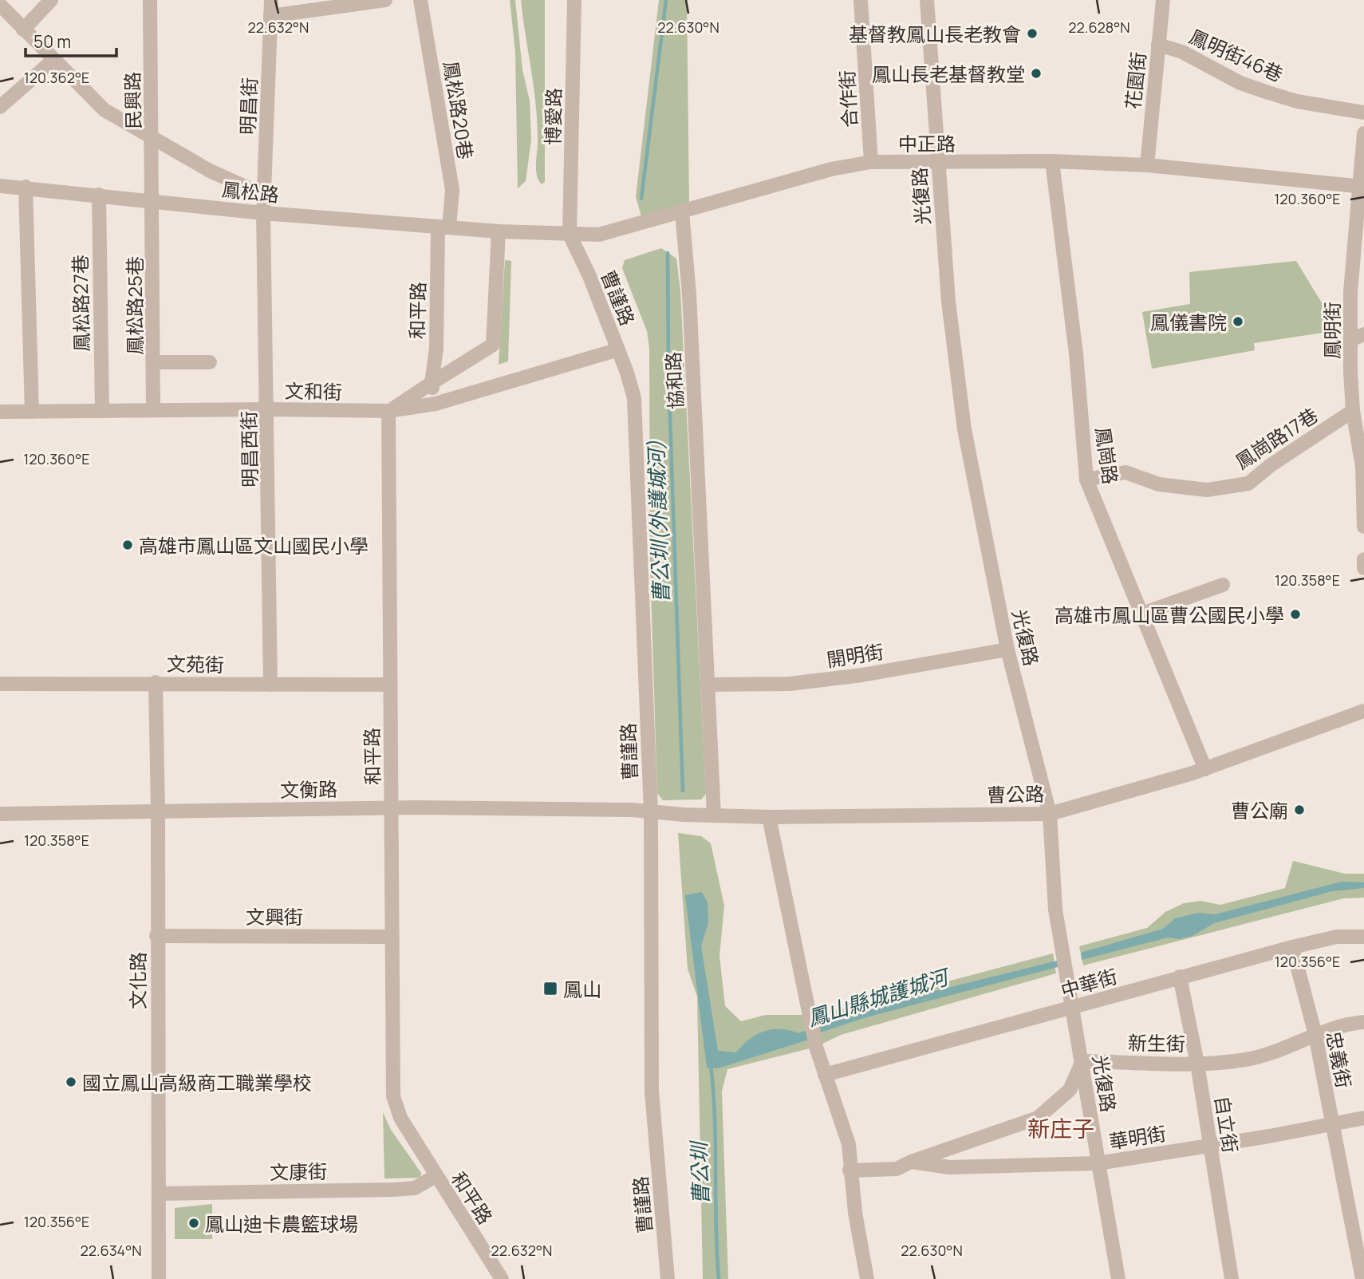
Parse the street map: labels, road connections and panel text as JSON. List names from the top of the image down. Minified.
{"streets":{"street":["鳳明街46巷","花園街","合作街","民興路","明昌街","鳳松路20巷","博愛路","中正路","鳳松路","光復路","曹謹路","鳳松路27巷","鳳松路25巷","和平路","鳳明街","協和路","文和街","鳳崗路17巷","明昌西街","鳳崗路","開明街","文苑街","文衡路","曹公路","文興街","文化路","中華街","新生街","忠義街","自立街","華明街","文康街"]},"crossings":[["鳳明街46巷","花園街"],["花園街","中正路"],["合作街","中正路"],["民興路","鳳松路"],["民興路","鳳松路25巷"],["明昌街","鳳松路"],["明昌街","明昌西街"],["鳳松路20巷","鳳松路"],["鳳松路20巷","和平路"],["博愛路","中正路"],["博愛路","曹謹路"],["中正路","鳳松路"],["中正路","光復路"],["中正路","曹謹路"],["中正路","鳳明街"],["中正路","協和路"],["中正路","鳳崗路"],["鳳松路","鳳松路27巷"],["鳳松路","鳳松路25巷"],["鳳松路","和平路"],["鳳松路","明昌西街"],["光復路","開明街"],["光復路","曹公路"],["光復路","中華街"],["光復路","新生街"],["光復路","華明街"],["曹謹路","文和街"],["曹謹路","文衡路"],["曹謹路","曹公路"],["鳳松路27巷","文和街"],["鳳松路25巷","文和街"],["和平路","文和街"],["和平路","文苑街"],["和平路","文衡路"],["和平路","文興街"],["和平路","文康街"],["鳳明街","鳳崗路17巷"],["協和路","開明街"],["協和路","曹公路"],["文和街","明昌西街"],["鳳崗路17巷","鳳崗路"],["明昌西街","文苑街"],["鳳崗路","曹公路"],["文苑街","文化路"],["文衡路","曹公路"],["文衡路","文化路"],["文興街","文化路"],["文化路","文康街"],["中華街","忠義街"],["中華街","自立街"],["新生街","忠義街"],["新生街","自立街"],["忠義街","華明街"],["自立街","華明街"]],"districts":["新庄子"],"water":["曹公圳(外護城河)","鳳山縣城護城河","曹公圳"],"places":{"other":["基督教鳳山長老教會","鳳山長老基督教堂","鳳儀書院","高雄市鳳山區文山國民小學","高雄市鳳山區曹公國民小學","曹公廟","國立鳳山高級商工職業學校","鳳山迪卡農籃球場"],"transit":["鳳山"]},"scale_bar":"50 m","coordinates":["22.632°N","22.630°N","22.628°N","120.362°E","120.360°E","120.358°E","120.356°E","22.634°N"]}
